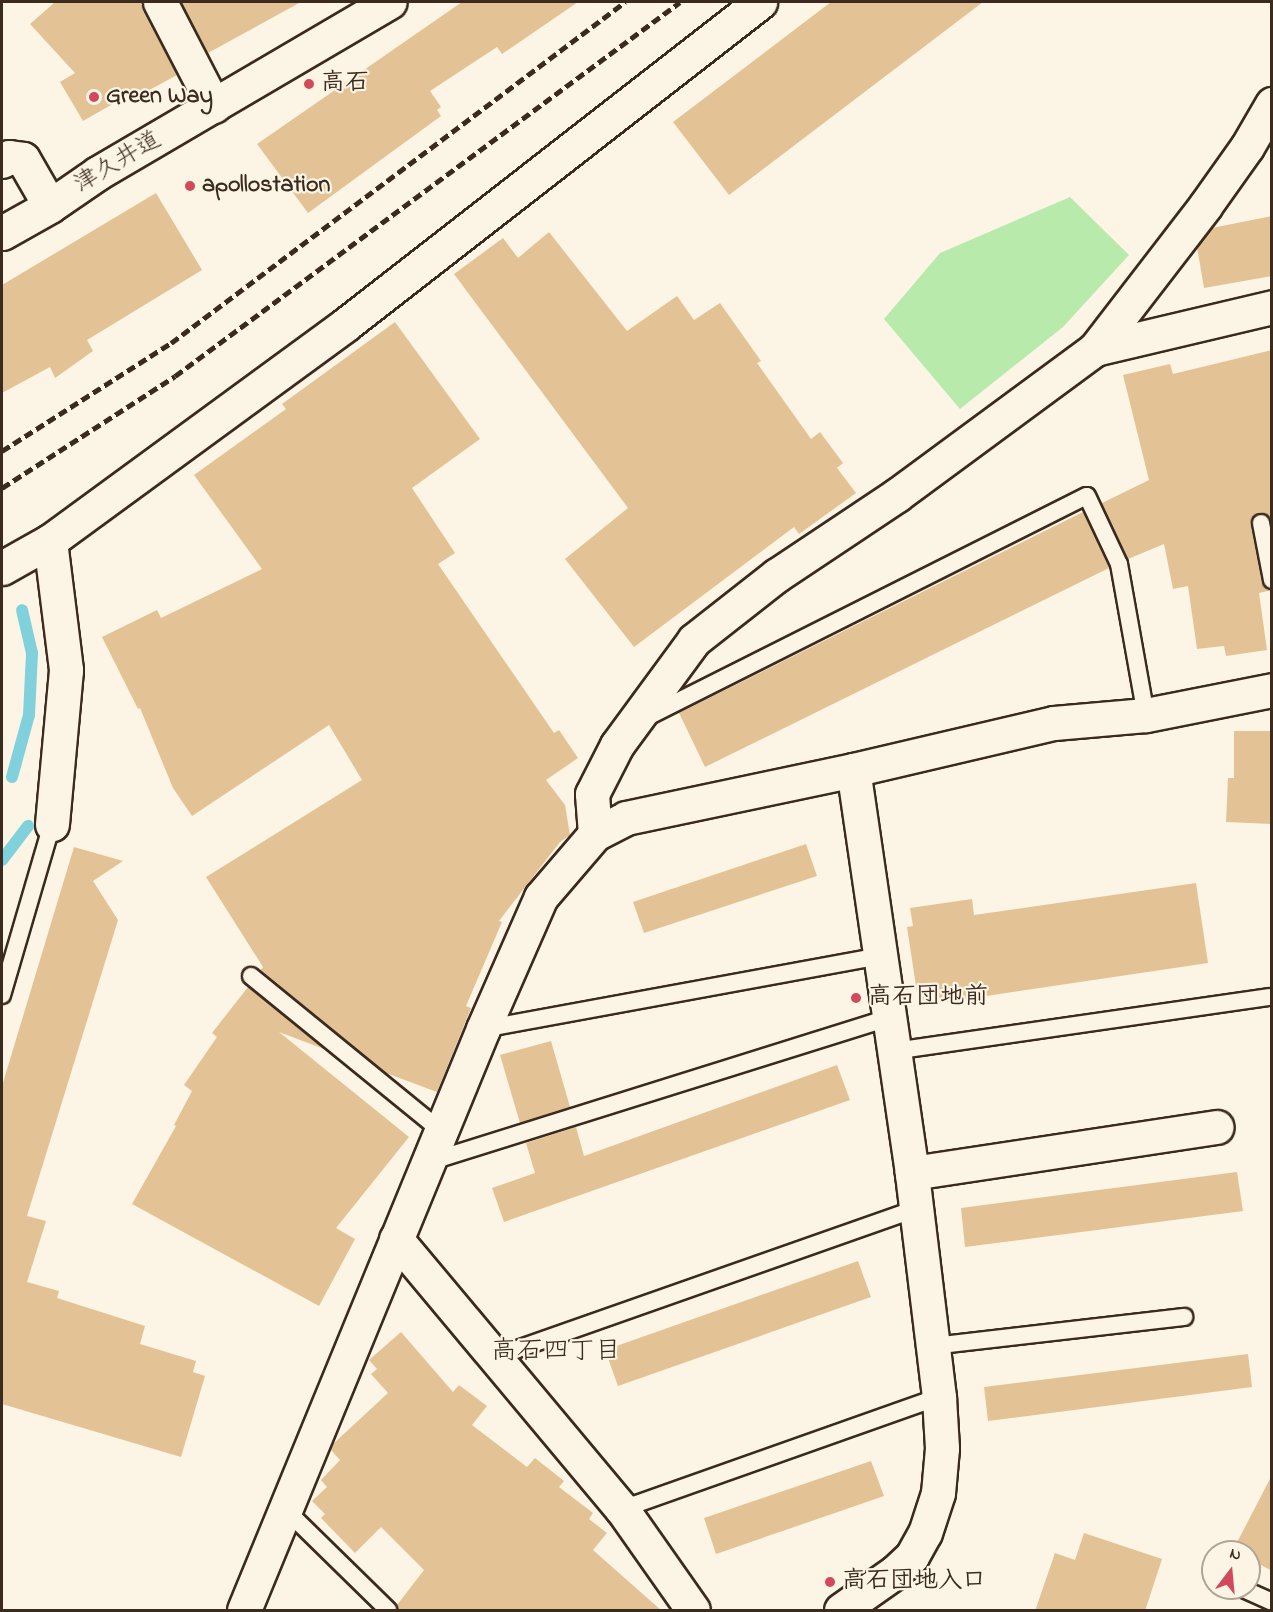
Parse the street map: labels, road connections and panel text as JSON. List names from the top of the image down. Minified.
{"streets":{"street":["津久井道"]},"districts":["高石四丁目"],"places":["高石","Green Way","apollostation","高石団地前","高石団地入口"],"north":"top"}
